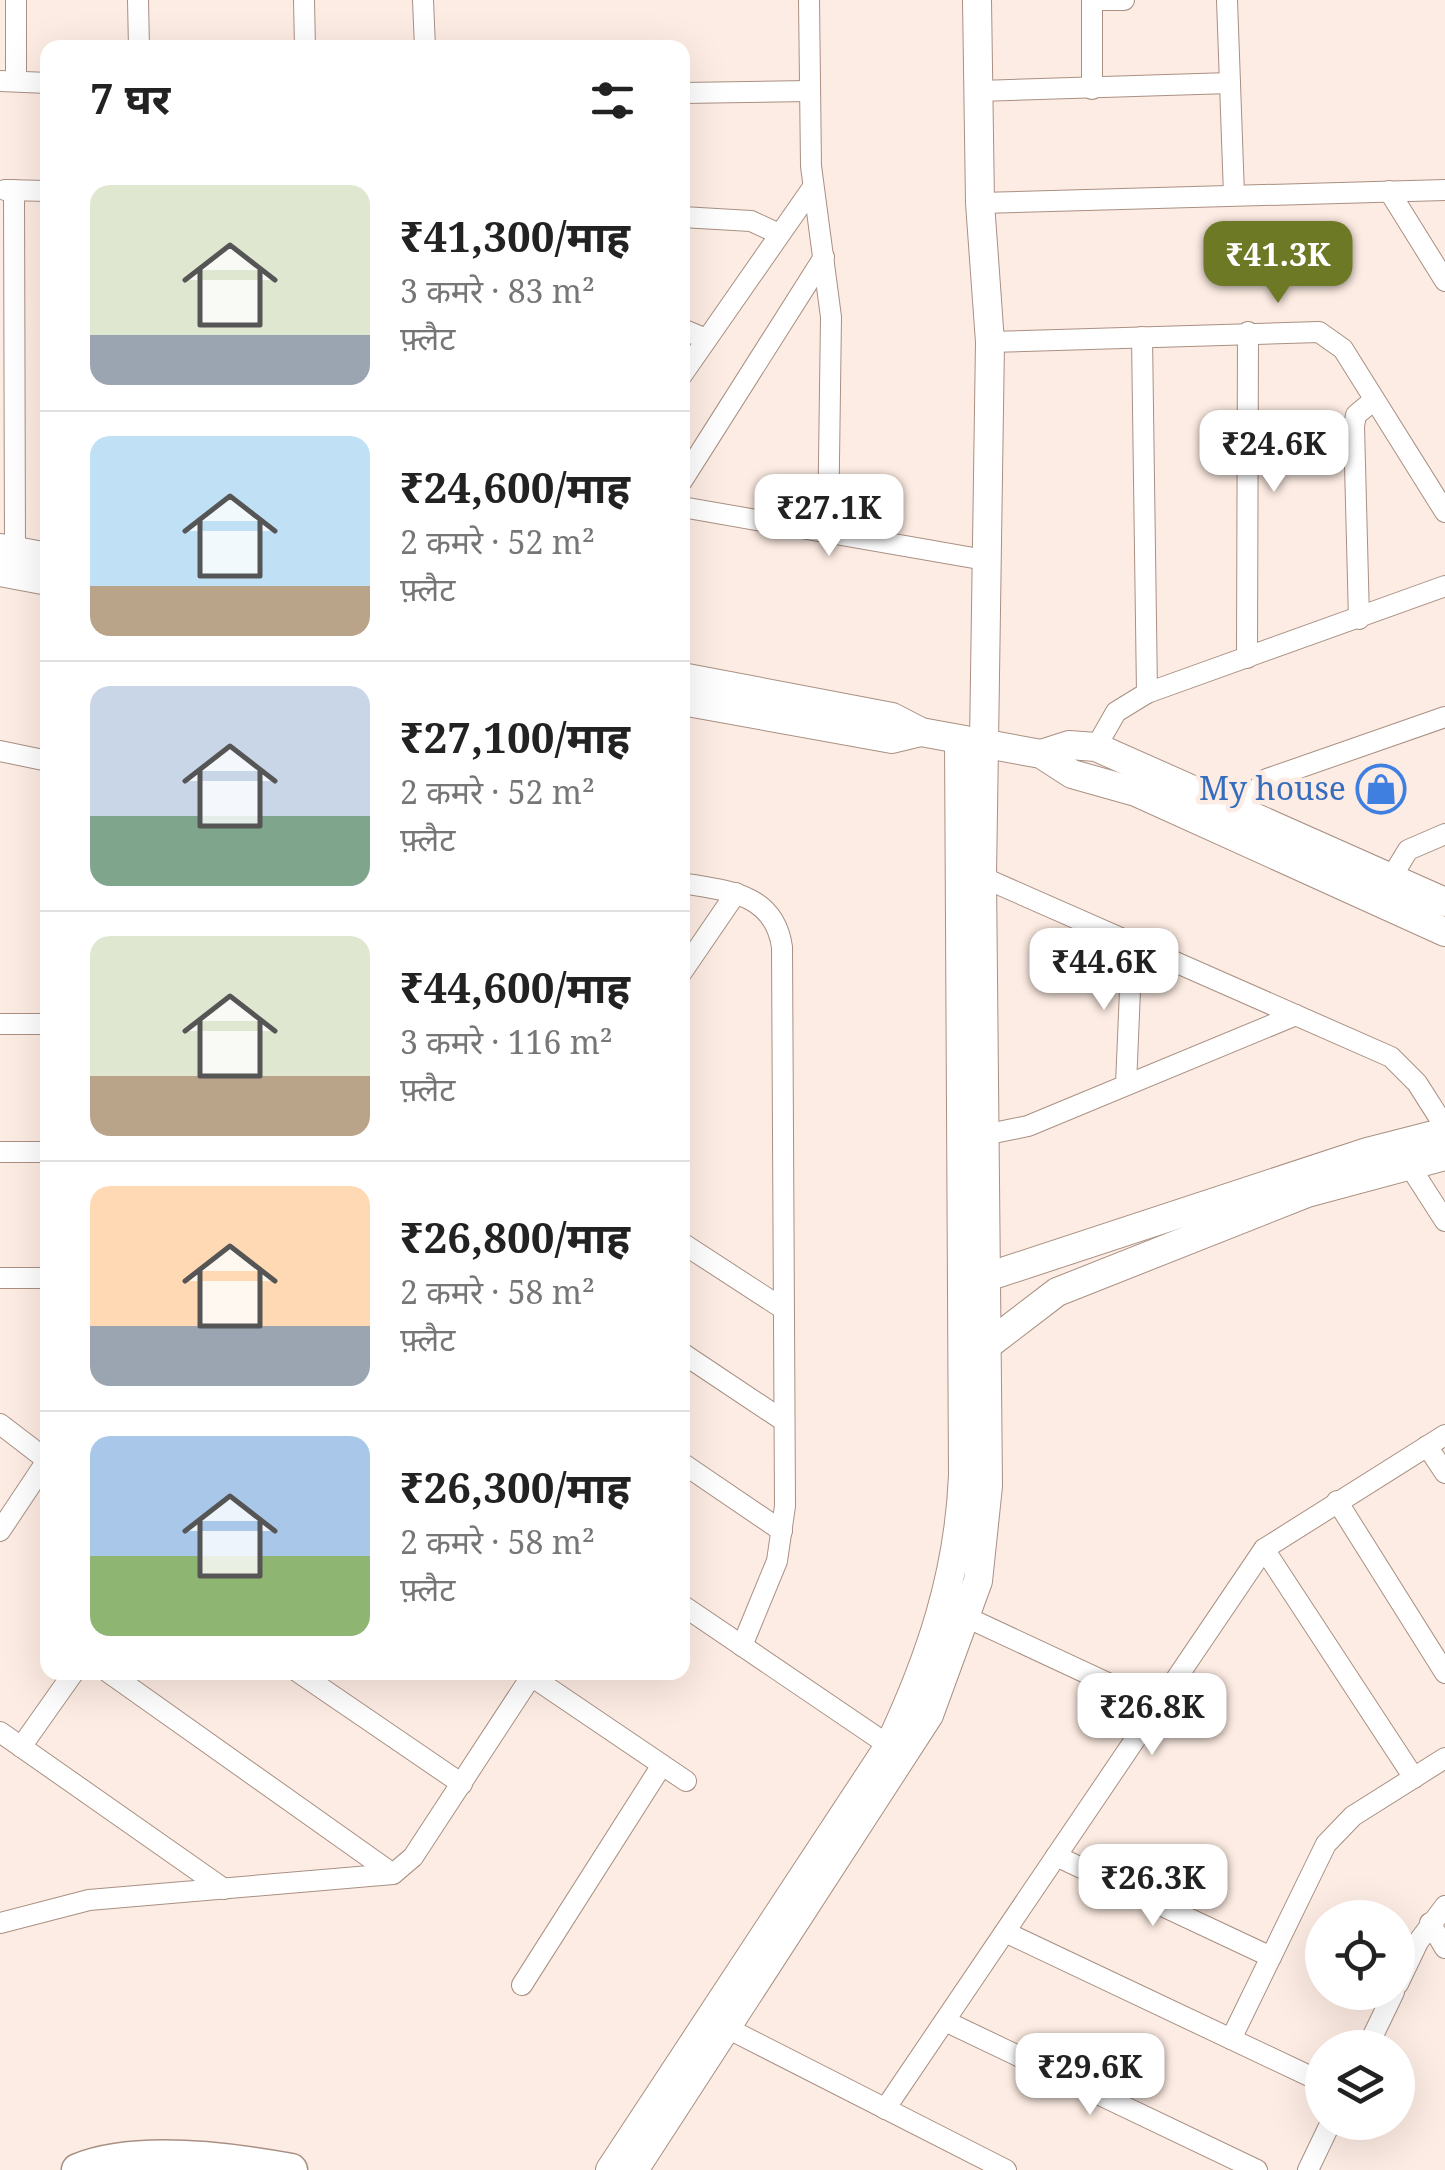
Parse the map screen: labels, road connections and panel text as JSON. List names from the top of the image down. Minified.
{"places":{"shop":["My house"]},"page":{"heading":"7 घर","list":[{"name":"₹41,300/माह","note":"3 कमरे · 83 m² · फ़्लैट"},{"name":"₹24,600/माह","note":"2 कमरे · 52 m² · फ़्लैट"},{"name":"₹27,100/माह","note":"2 कमरे · 52 m² · फ़्लैट"},{"name":"₹44,600/माह","note":"3 कमरे · 116 m² · फ़्लैट"},{"name":"₹26,800/माह","note":"2 कमरे · 58 m² · फ़्लैट"},{"name":"₹26,300/माह","note":"2 कमरे · 58 m² · फ़्लैट"}],"price":["₹41.3K","₹24.6K","₹27.1K","₹44.6K","₹26.8K","₹26.3K","₹29.6K"]}}
